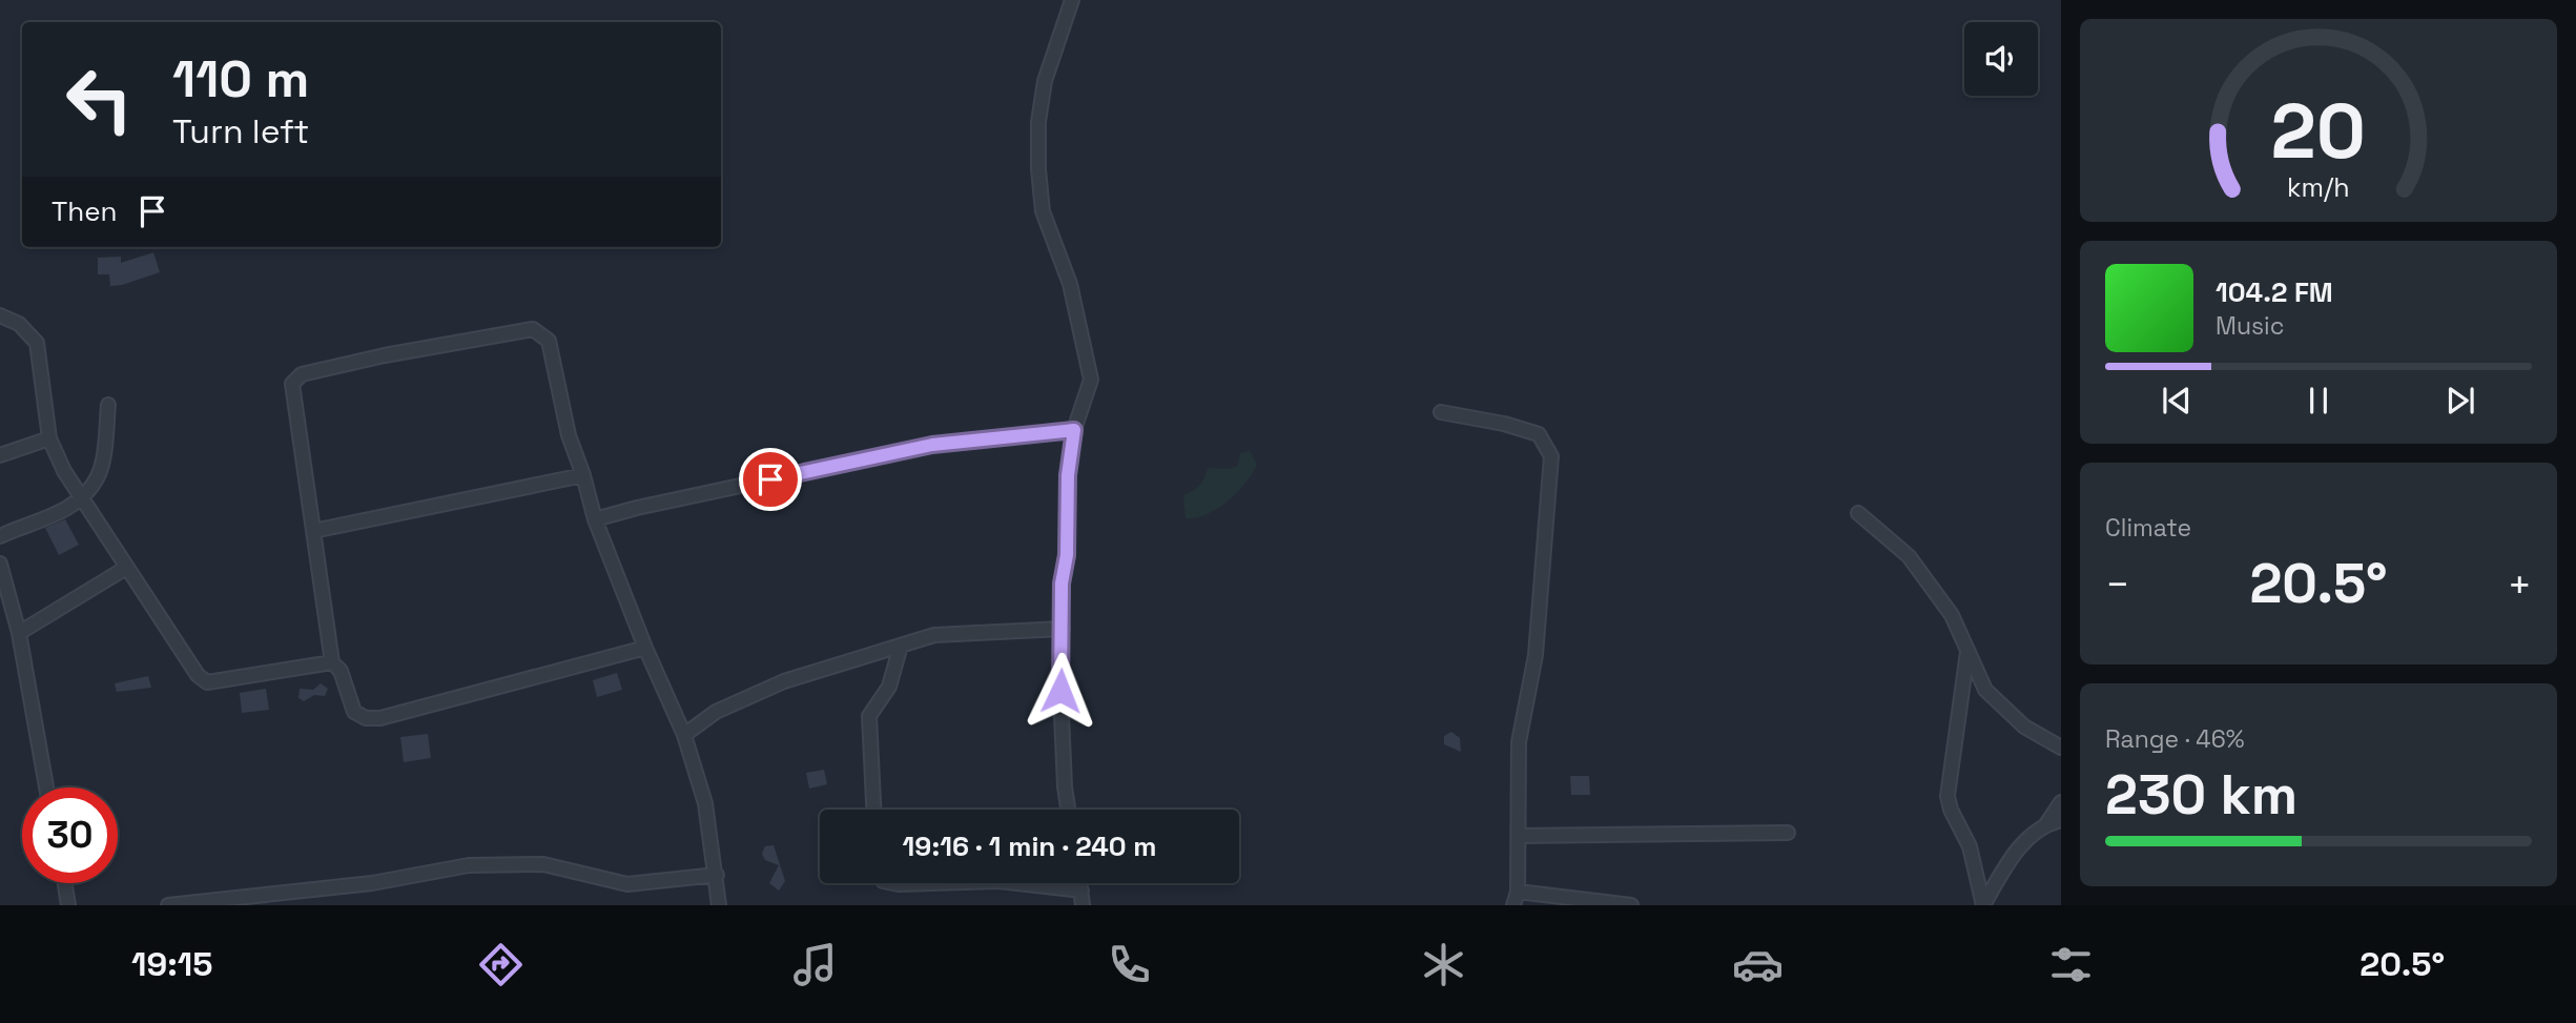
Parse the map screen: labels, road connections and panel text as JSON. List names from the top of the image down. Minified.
{"page":{"turn":["110 m","Turn left"],"then":"Then","song":["104.2 FM","Music"],"tile":["Climate",["Range · 46%","230 km"]],"heat":["−","20.5°","+"],"limit":"30","trip":"19:16 · 1 min · 240 m","tabs":["19:15","20.5°"],"gauge":["20","km/h"]}}
